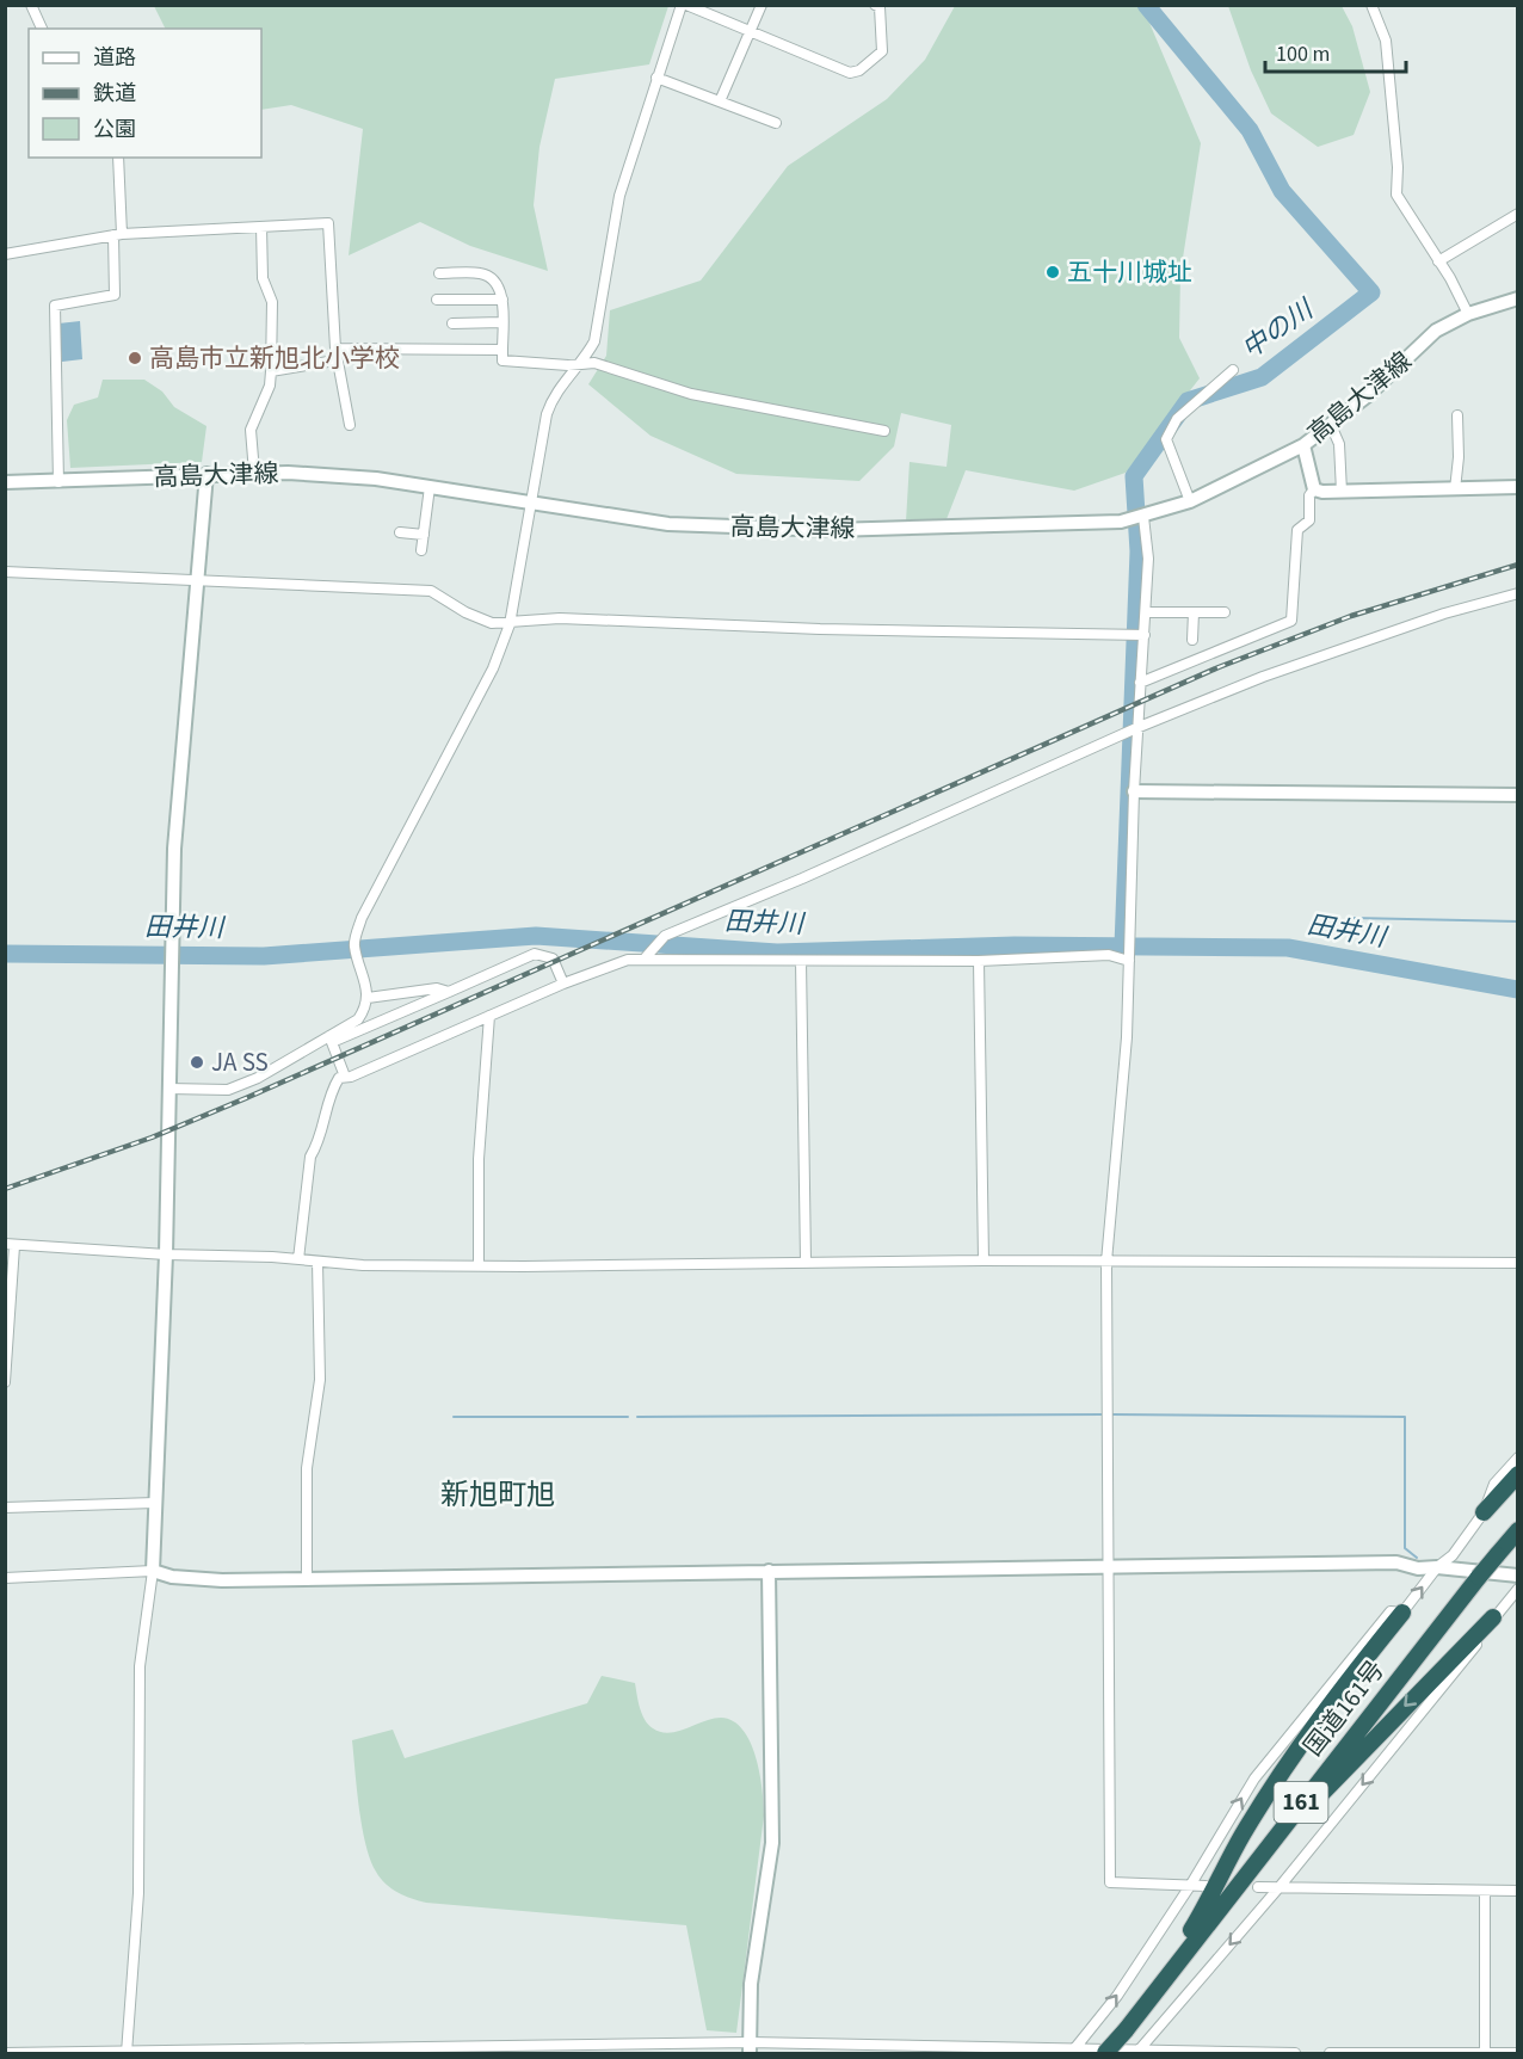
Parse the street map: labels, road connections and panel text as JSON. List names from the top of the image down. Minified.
{"streets":{"highway":["国道161号","161"],"street":["高島大津線"]},"districts":["新旭町旭"],"water":["中の川","田井川"],"places":["五十川城址","高島市立新旭北小学校","JA SS"],"legend":["道路","鉄道","公園"],"scale_bar":"100 m"}
